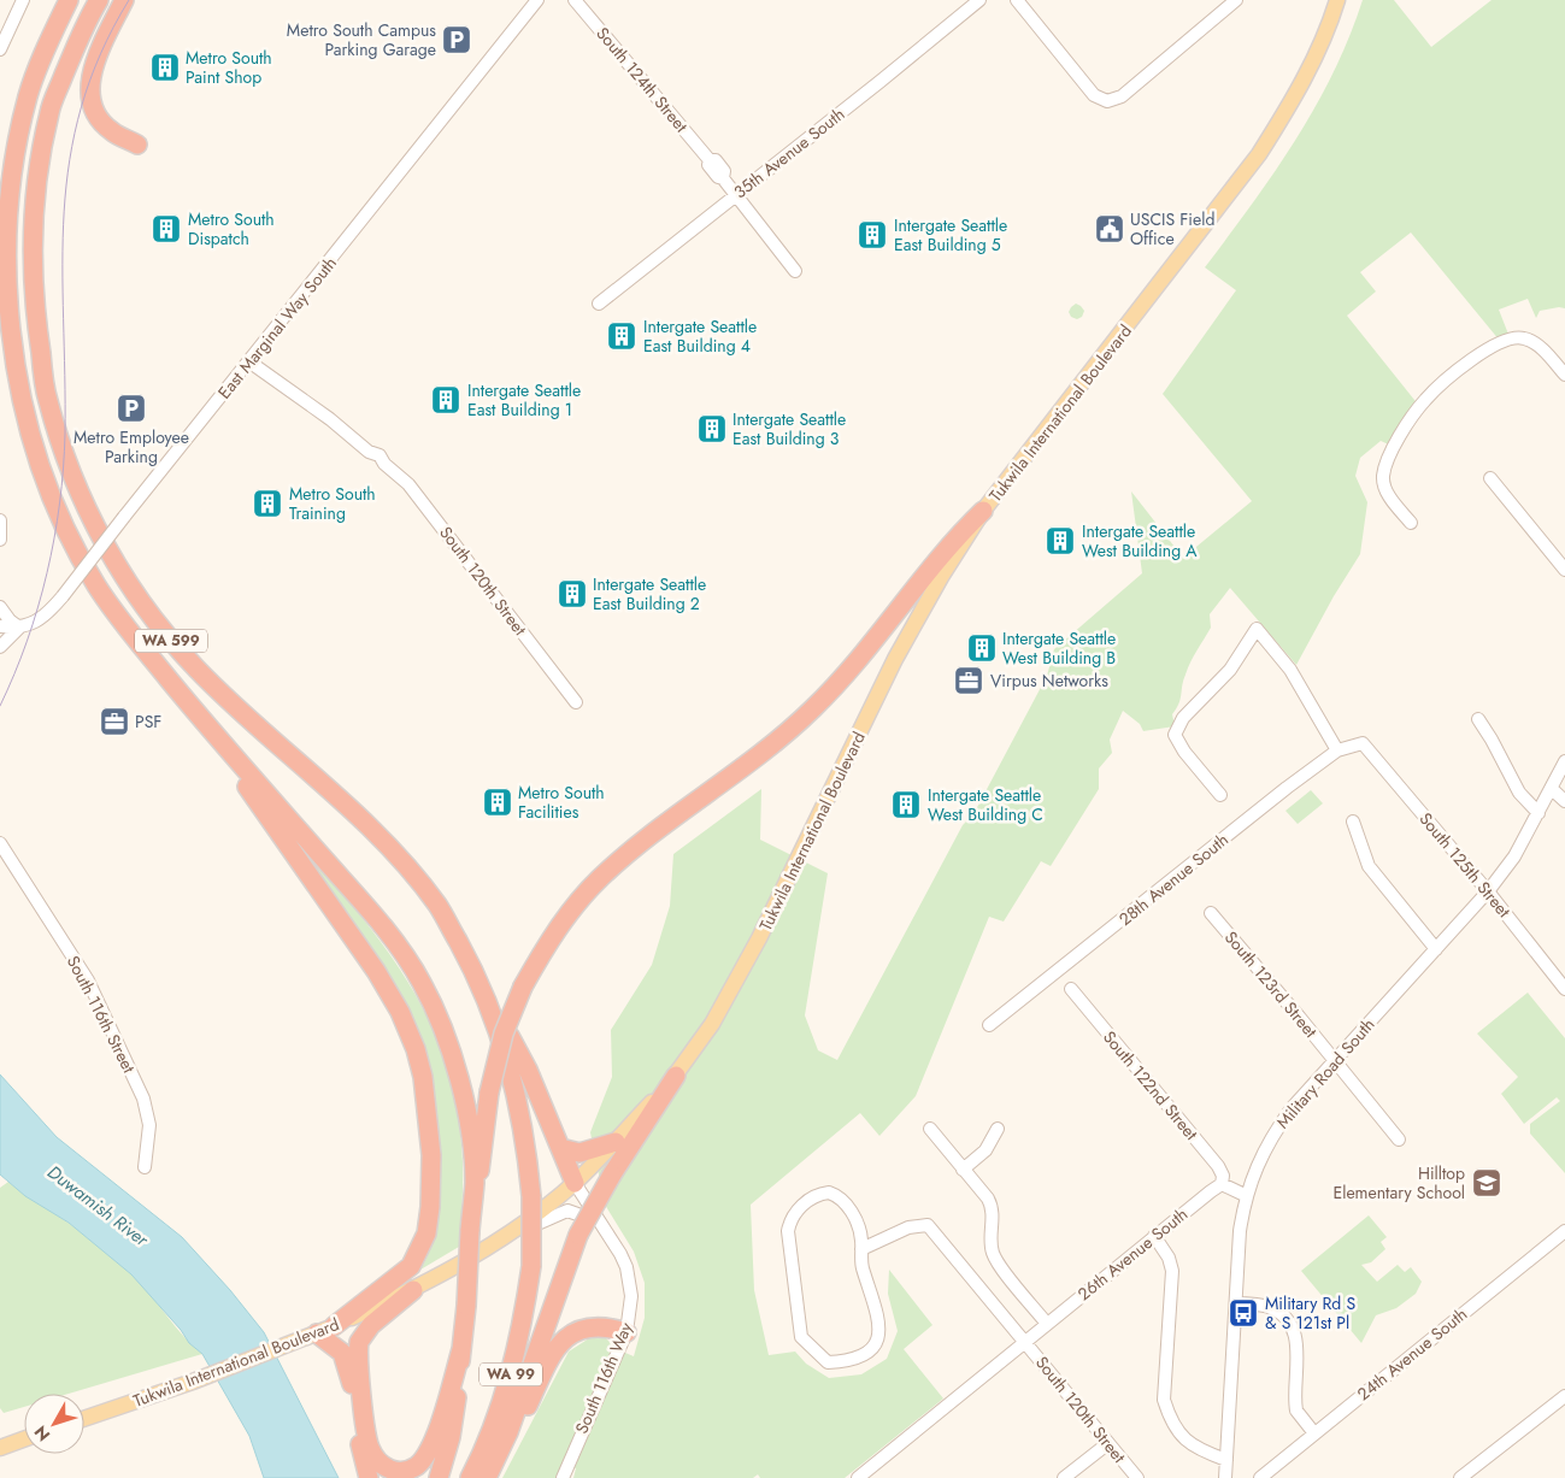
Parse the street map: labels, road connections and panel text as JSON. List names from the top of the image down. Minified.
{"streets":{"highway":["WA 599","WA 99"],"main road":["Tukwila International Boulevard"],"street":["South 124th Street","35th Avenue South","East Marginal Way South","South 120th Street","South 125th Street","28th Avenue South","South 123rd Street","South 116th Street","Military Road South","South 122nd Street","26th Avenue South","24th Avenue South","South 116th Way"]},"crossings":[["South 124th Street","35th Avenue South"],["East Marginal Way South","South 120th Street"],["Tukwila International Boulevard","South 116th Way"],["South 120th Street","26th Avenue South"],["WA 599","WA 99"],["South 125th Street","28th Avenue South"],["South 125th Street","Military Road South"],["South 123rd Street","Military Road South"],["South 122nd Street","26th Avenue South"]],"water":["Duwamish River"],"places":{"parking":["Metro South Campus Parking Garage","Metro Employee Parking"],"building":["Metro South Paint Shop","Metro South Dispatch","Intergate Seattle East Building 5","Intergate Seattle East Building 4","Intergate Seattle East Building 1","Intergate Seattle East Building 3","Metro South Training","Intergate Seattle West Building A","Intergate Seattle East Building 2","Intergate Seattle West Building B","Metro South Facilities","Intergate Seattle West Building C"],"public building":["USCIS Field Office"],"office":["Virpus Networks","PSF"],"school or university":["Hilltop Elementary School"],"bus stop":["Military Rd S & S 121st Pl"]},"north":"bottom left"}
